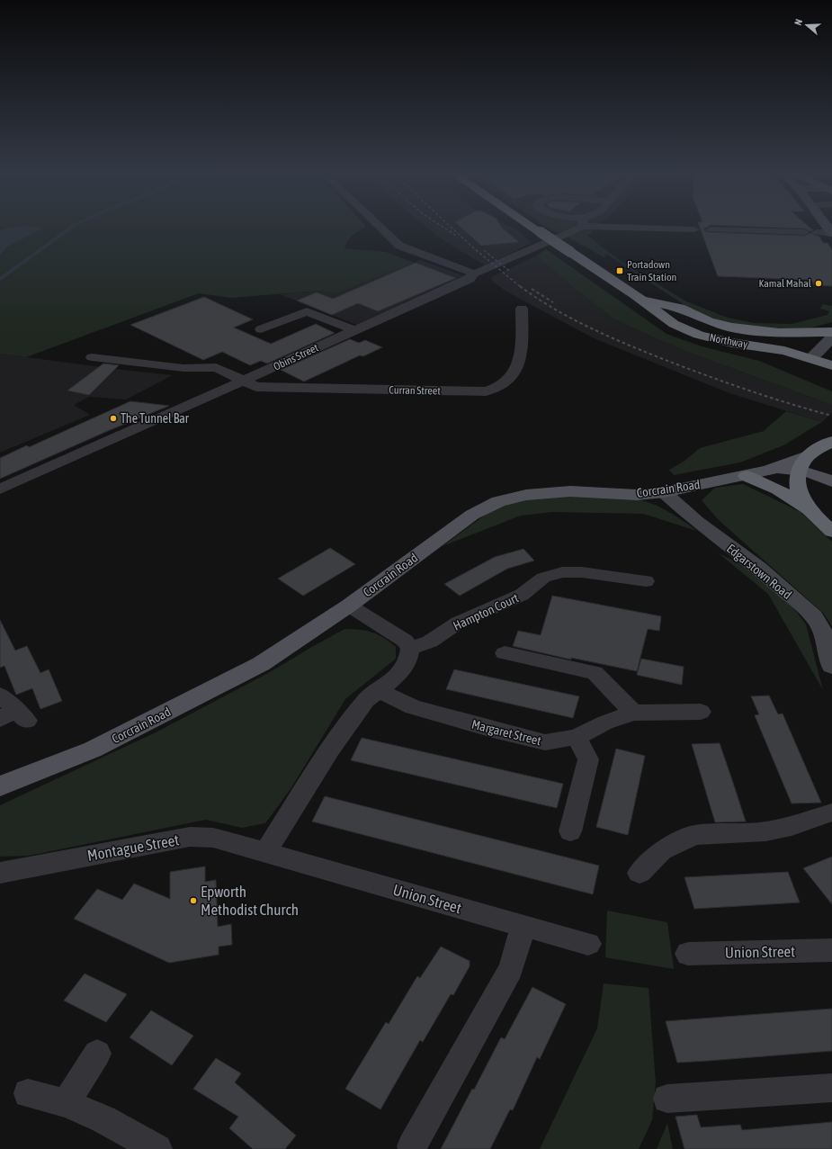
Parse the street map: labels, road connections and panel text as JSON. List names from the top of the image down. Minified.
{"streets":{"highway":["Northway"],"main road":["Corcrain Road"],"street":["Obins Street","Curran Street","Edgarstown Road","Hampton Court","Margaret Street","Montague Street","Union Street"]},"crossings":[["Obins Street","Curran Street"],["Corcrain Road","Edgarstown Road"],["Montague Street","Union Street"]],"places":{"transit":["Portadown Train Station"],"other":["Kamal Mahal","The Tunnel Bar","Epworth Methodist Church"]},"north":"left"}
